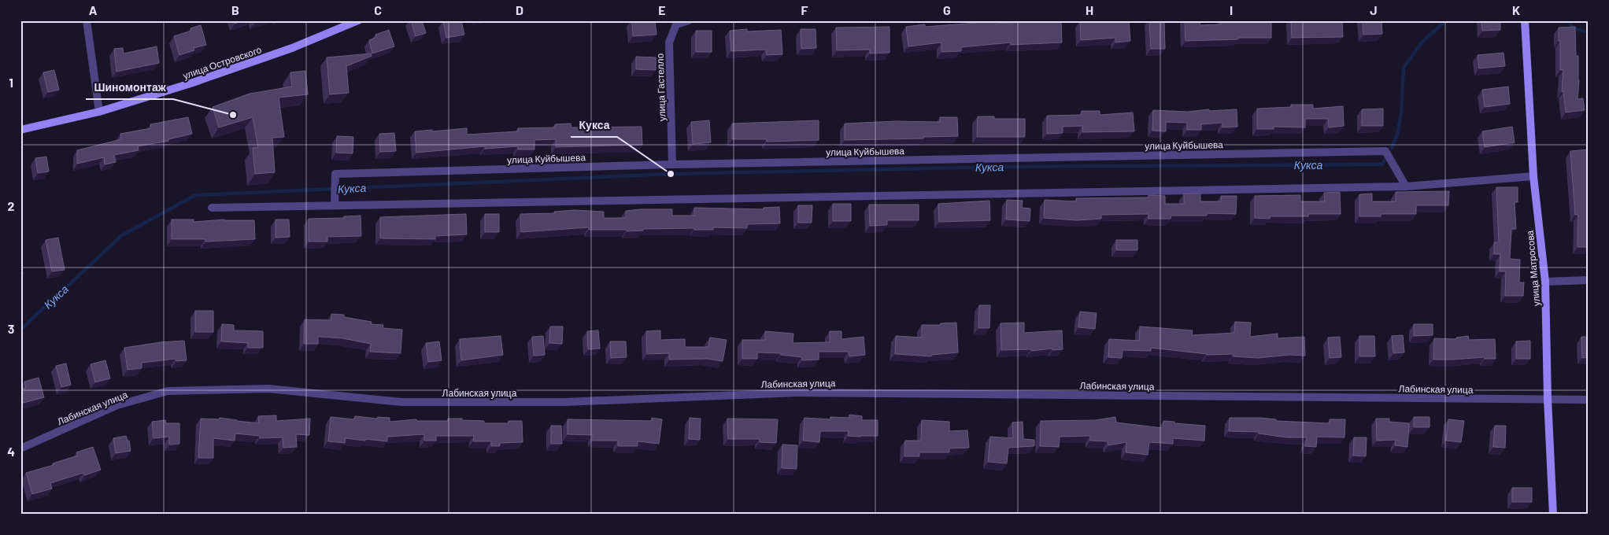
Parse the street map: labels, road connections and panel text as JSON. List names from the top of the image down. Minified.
{"streets":{"street":["улица Островского","улица Гастелло","улица Куйбышева","улица Матросова","Лабинская улица"]},"crossings":[["улица Гастелло","улица Куйбышева"],["улица Матросова","Лабинская улица"]],"water":["Кукса"],"places":["Шиномонтаж","Кукса"],"grid":{"columns":["A","B","C","D","E","F","G","H","I","J","K"],"rows":["1","2","3","4"]}}
